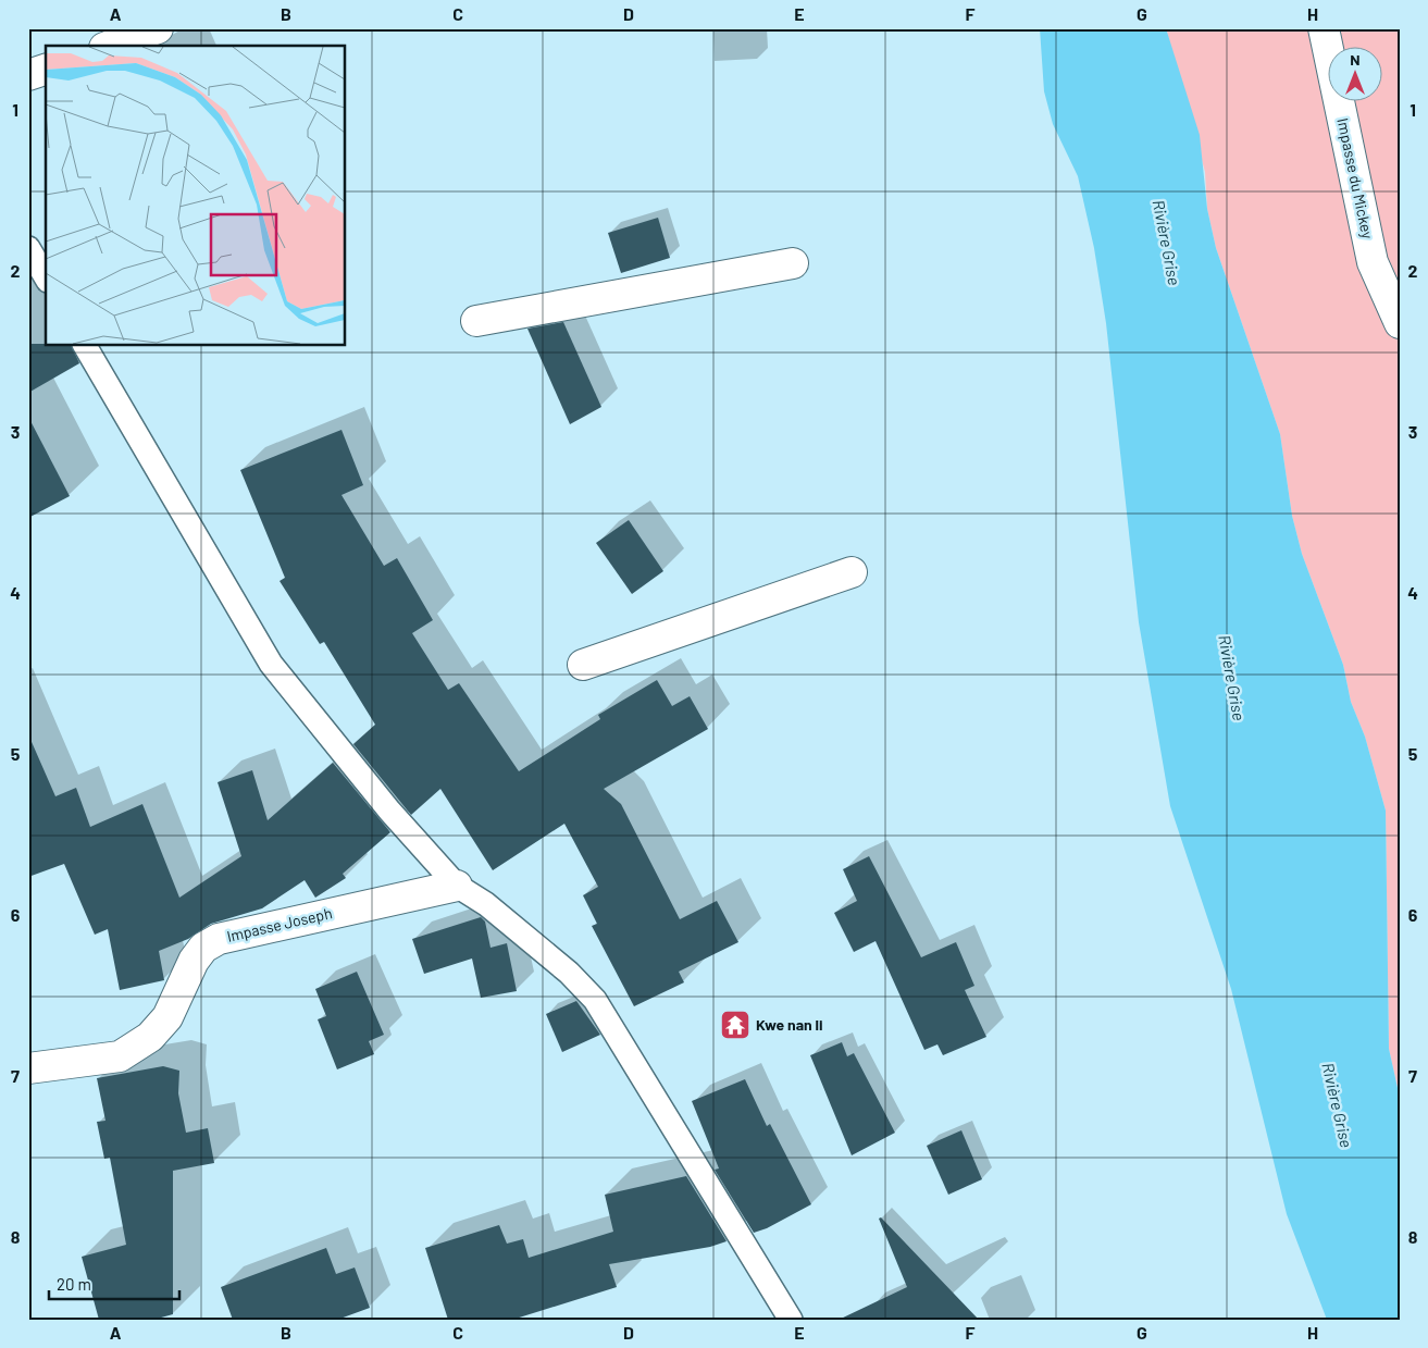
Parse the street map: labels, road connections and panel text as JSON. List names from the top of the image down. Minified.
{"streets":{"street":["Impasse du Mickey","Impasse Joseph"]},"water":["Rivière Grise"],"places":{"temple":["Kwe nan li"]},"scale_bar":"20 m","north":"top","grid":{"columns":["A","B","C","D","E","F","G","H"],"rows":["1","2","3","4","5","6","7","8"]}}
